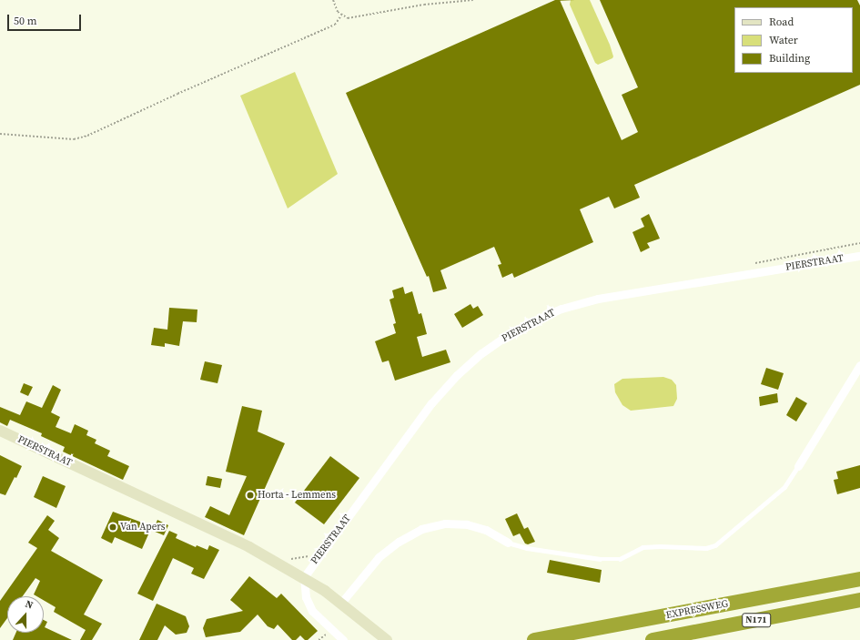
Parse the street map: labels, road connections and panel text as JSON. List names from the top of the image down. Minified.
{"streets":{"highway":["EXPRESSWEG","N171"],"street":["PIERSTRAAT"]},"places":["Horta - Lemmens","Van Apers"],"legend":["Road","Water","Building"],"scale_bar":"50 m","north":"top"}
